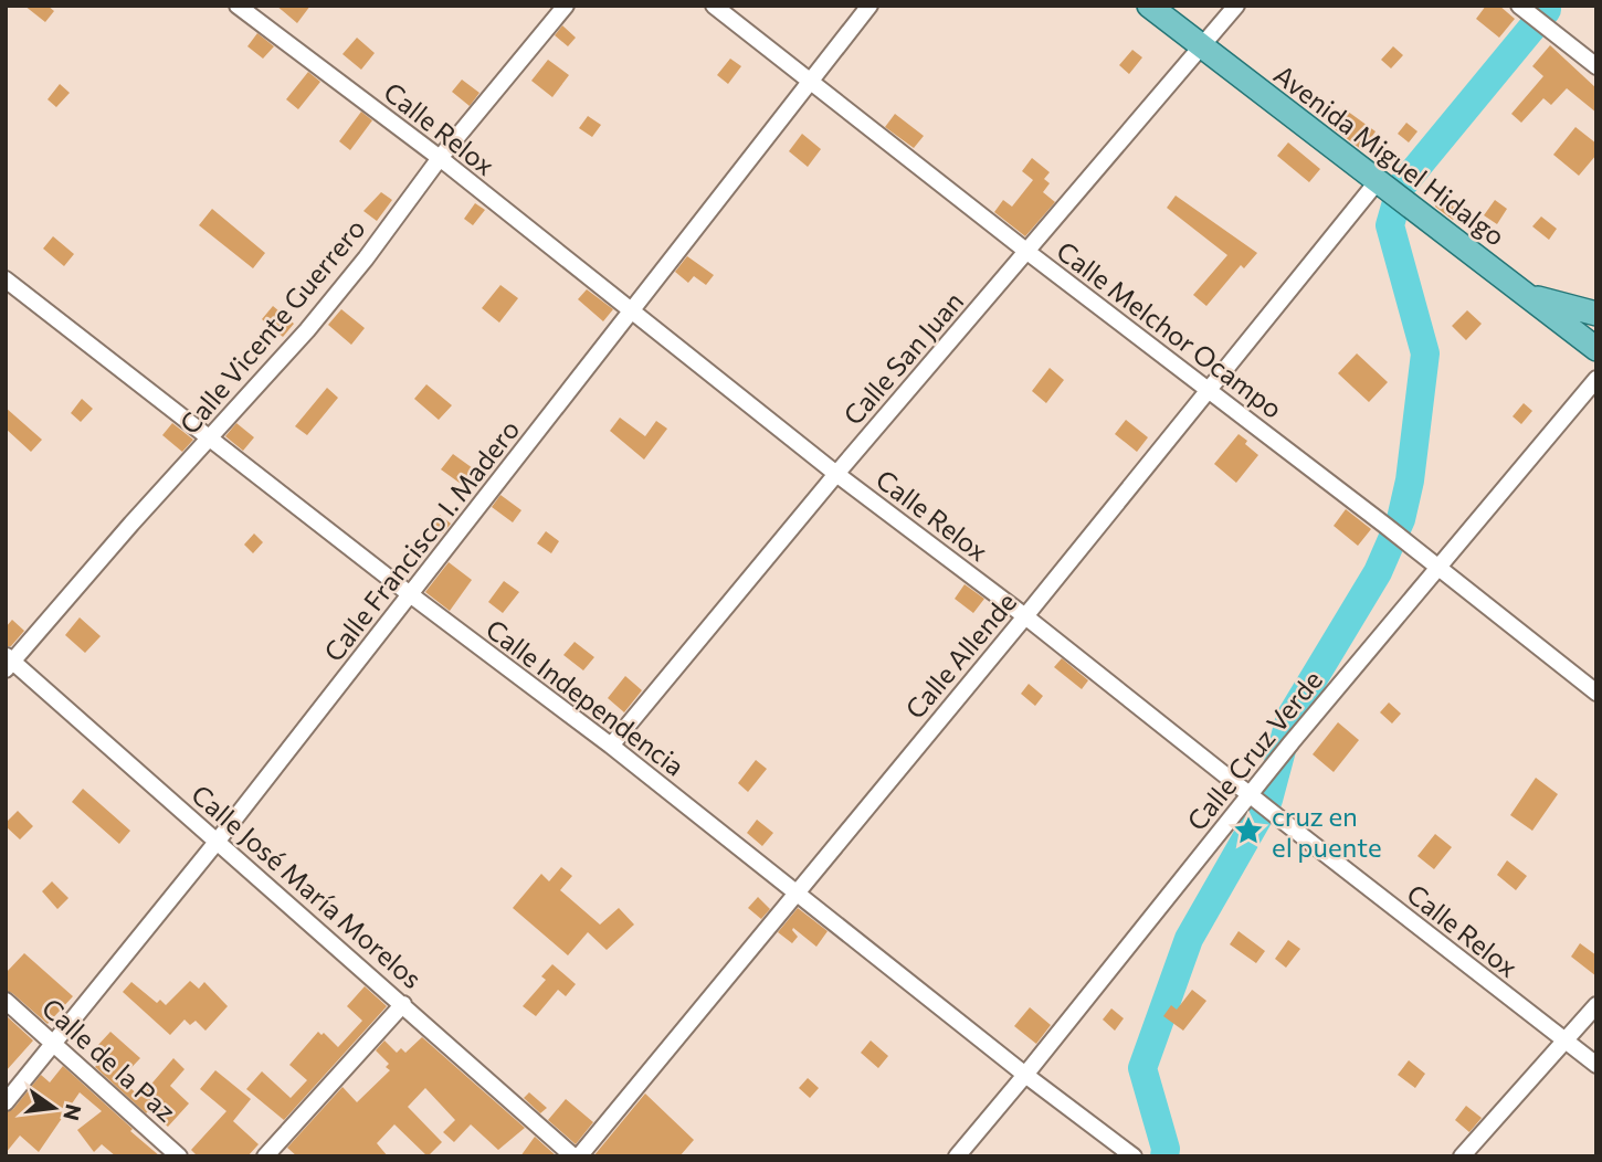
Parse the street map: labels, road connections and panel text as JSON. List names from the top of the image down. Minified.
{"streets":{"main road":["Avenida Miguel Hidalgo"],"street":["Calle Relox","Calle Vicente Guerrero","Calle Melchor Ocampo","Calle San Juan","Calle Francisco I. Madero","Calle Allende","Calle Independencia","Calle Cruz Verde","Calle José María Morelos","Calle de la Paz"]},"crossings":[["Calle Relox","Calle Vicente Guerrero"],["Calle Relox","Calle San Juan"],["Calle Relox","Calle Francisco I. Madero"],["Calle Relox","Calle Allende"],["Calle Relox","Calle Cruz Verde"],["Avenida Miguel Hidalgo","Calle San Juan"],["Avenida Miguel Hidalgo","Calle Allende"],["Calle Vicente Guerrero","Calle Independencia"],["Calle Vicente Guerrero","Calle José María Morelos"],["Calle Melchor Ocampo","Calle San Juan"],["Calle Melchor Ocampo","Calle Francisco I. Madero"],["Calle Melchor Ocampo","Calle Allende"],["Calle Melchor Ocampo","Calle Cruz Verde"],["Calle San Juan","Calle Independencia"],["Calle Francisco I. Madero","Calle Independencia"],["Calle Francisco I. Madero","Calle José María Morelos"],["Calle Francisco I. Madero","Calle de la Paz"],["Calle Allende","Calle Independencia"],["Calle Allende","Calle José María Morelos"],["Calle Independencia","Calle Cruz Verde"]],"places":{"place":["cruz en el puente"]},"north":"right"}
